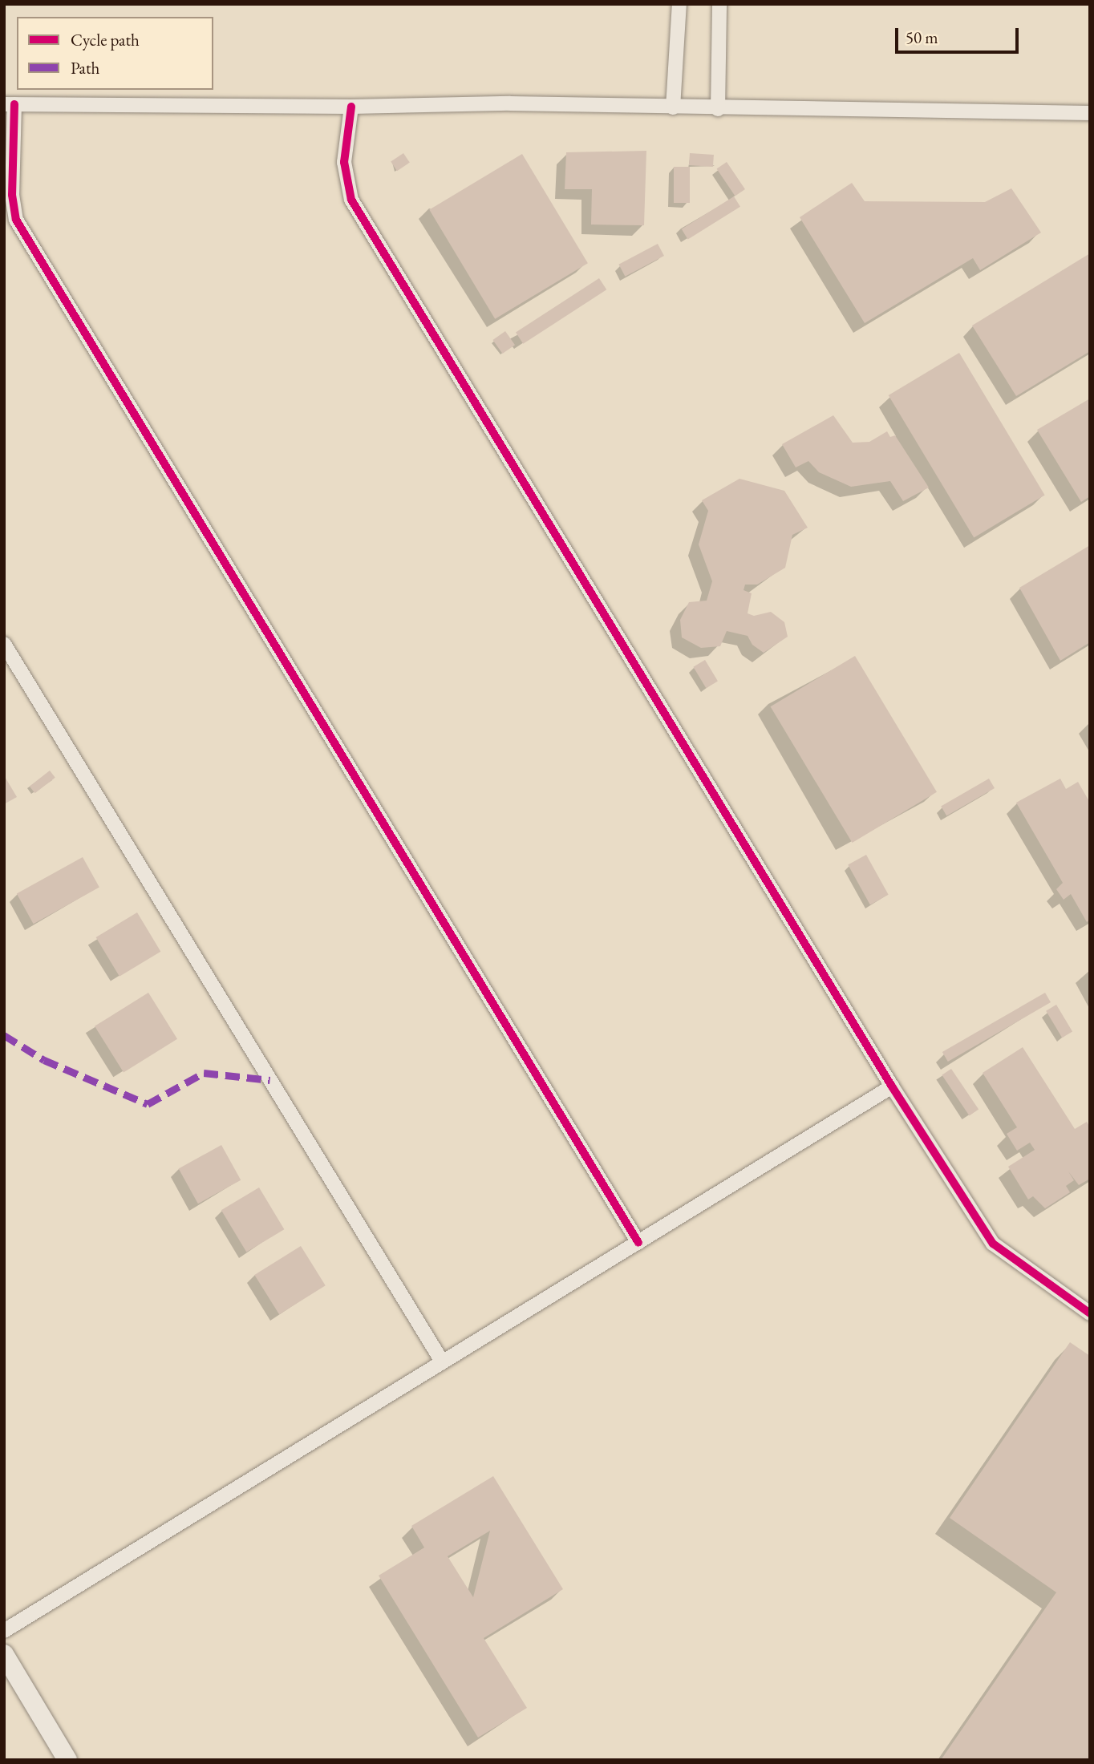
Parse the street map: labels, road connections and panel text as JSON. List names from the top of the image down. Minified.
{"legend":["Cycle path","Path"],"scale_bar":"50 m"}
